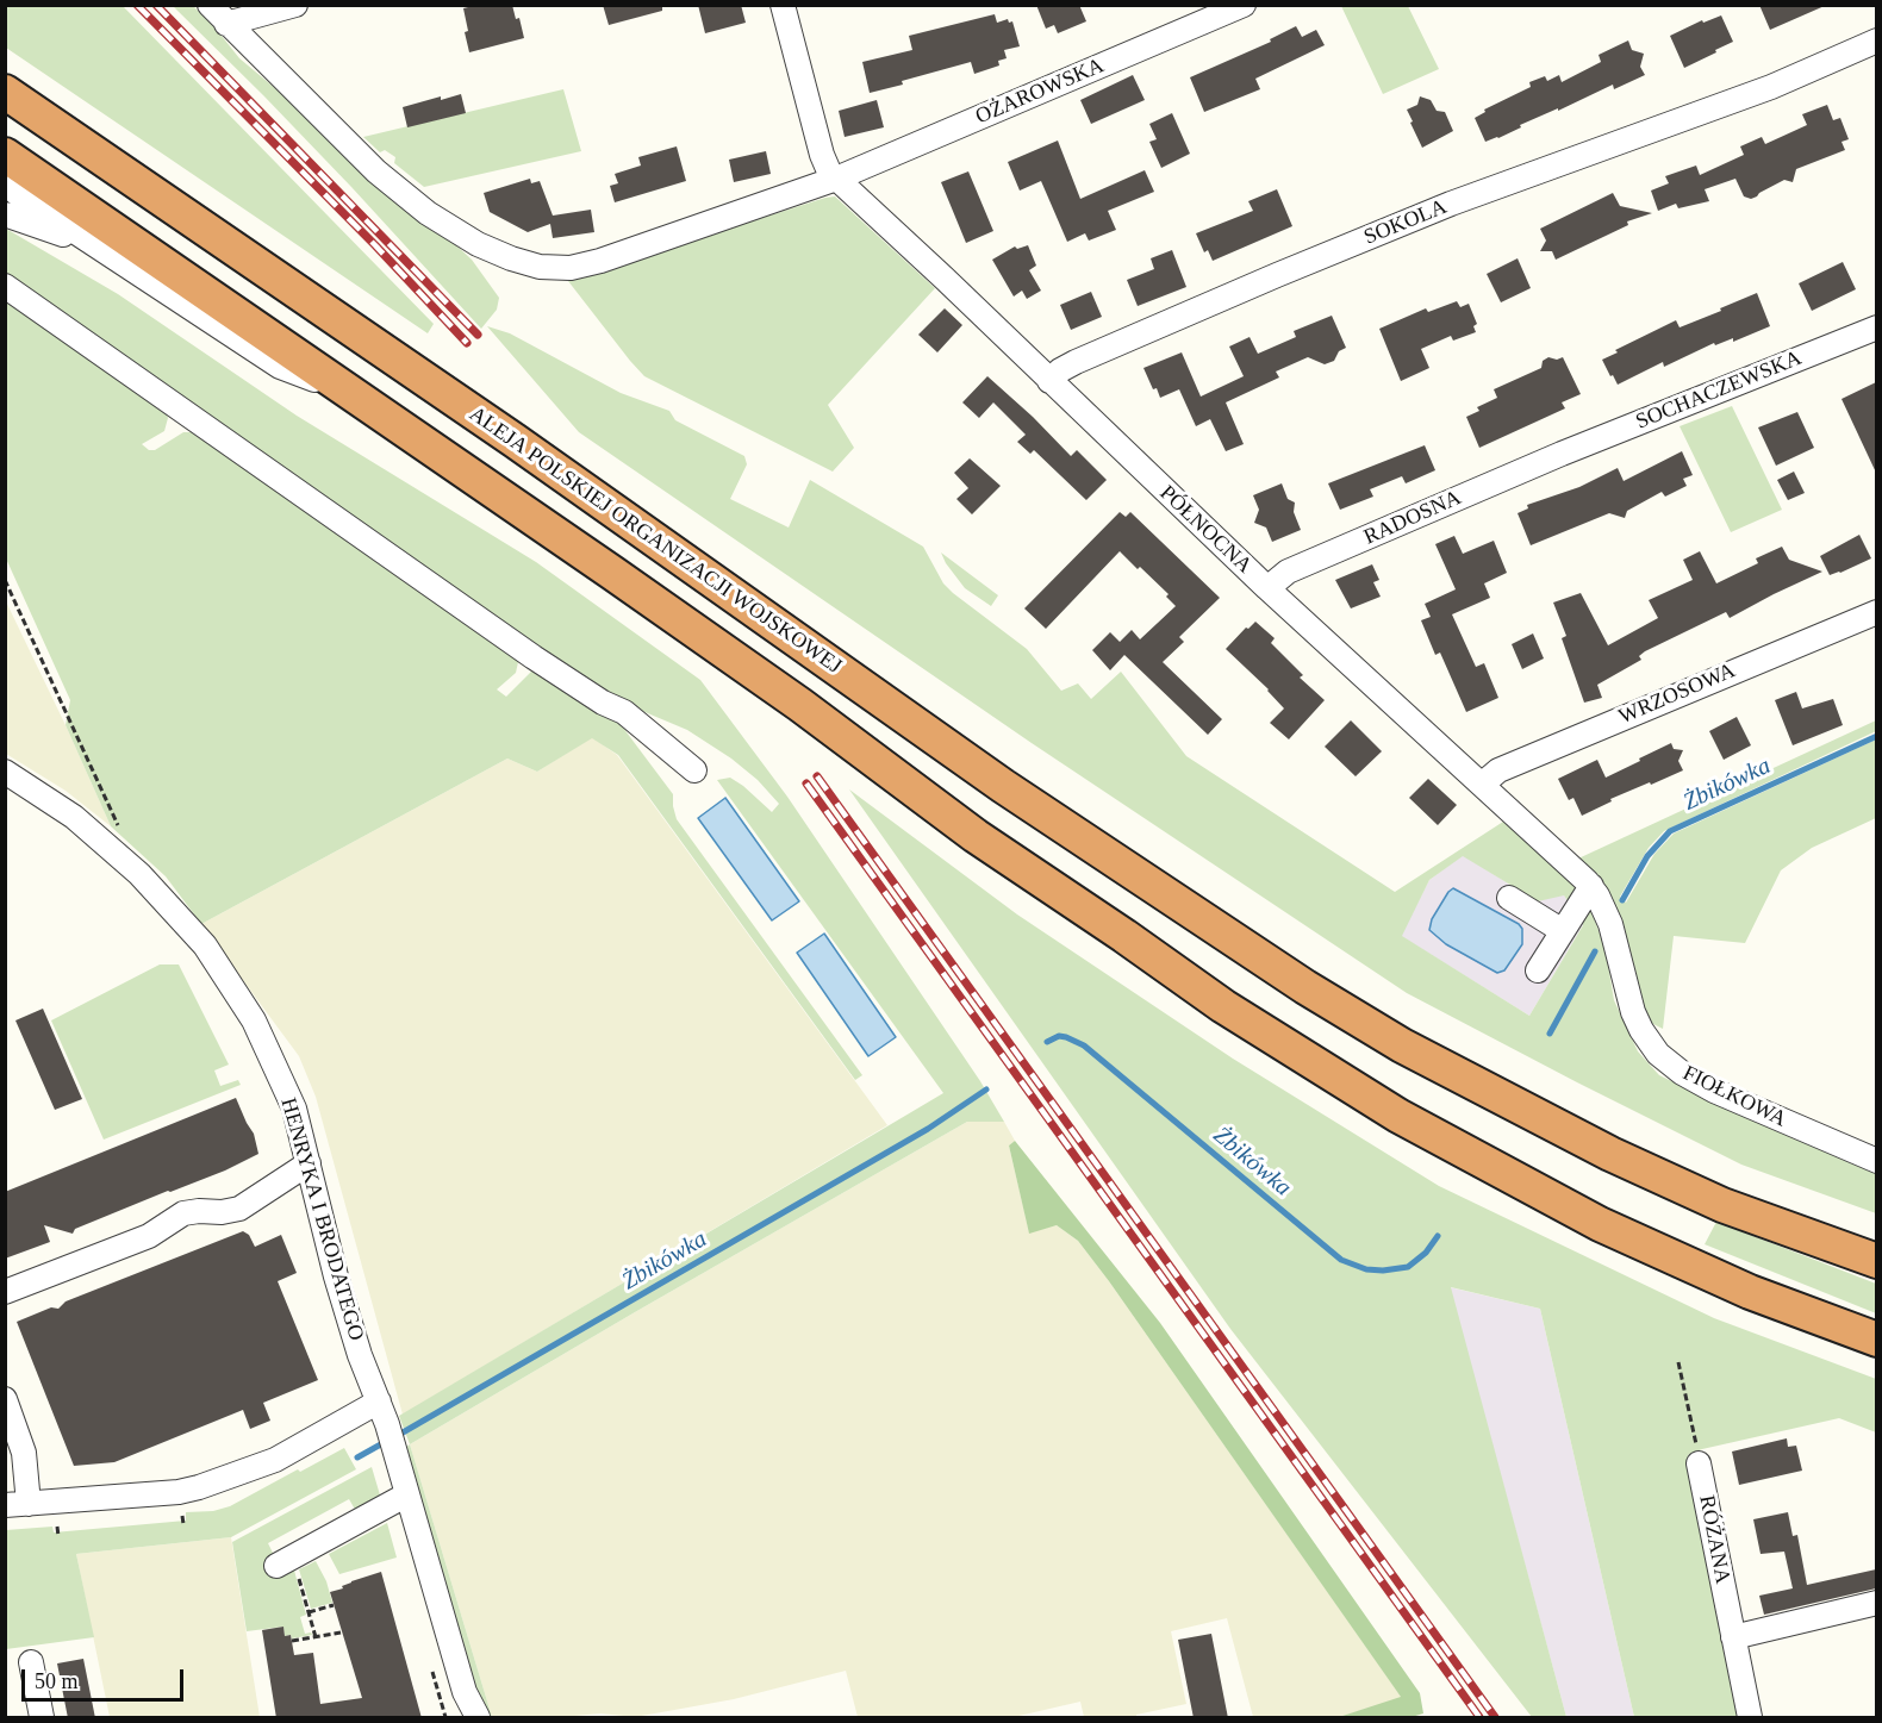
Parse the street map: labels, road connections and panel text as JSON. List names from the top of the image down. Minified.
{"streets":{"highway":["ALEJA POLSKIEJ ORGANIZACJI WOJSKOWEJ"],"street":["OŻAROWSKA","SOKOLA","SOCHACZEWSKA","RADOSNA","PÓŁNOCNA","WRZOSOWA","FIOŁKOWA","HENRYKA I BRODATEGO","RÓŻANA"]},"crossings":[["OŻAROWSKA","PÓŁNOCNA"],["SOKOLA","PÓŁNOCNA"],["SOCHACZEWSKA","RADOSNA"],["RADOSNA","PÓŁNOCNA"],["PÓŁNOCNA","WRZOSOWA"],["PÓŁNOCNA","FIOŁKOWA"]],"water":["Żbikówka"],"scale_bar":"50 m"}
